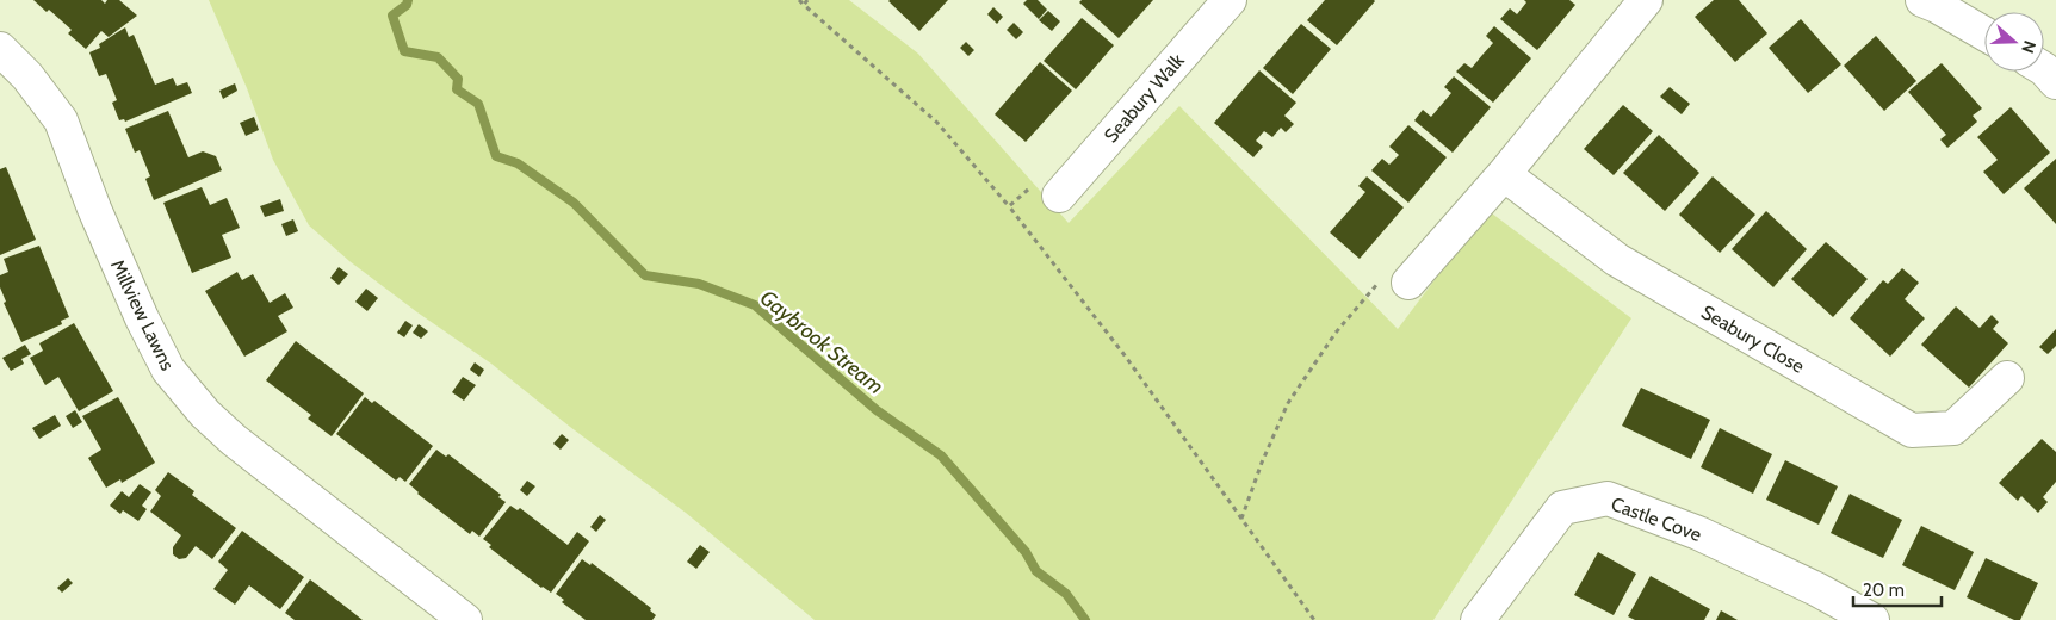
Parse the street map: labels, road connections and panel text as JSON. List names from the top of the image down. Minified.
{"streets":{"street":["Seabury Walk","Millview Lawns","Seabury Close","Castle Cove"]},"water":["Gaybrook Stream"],"scale_bar":"20 m","north":"right"}
